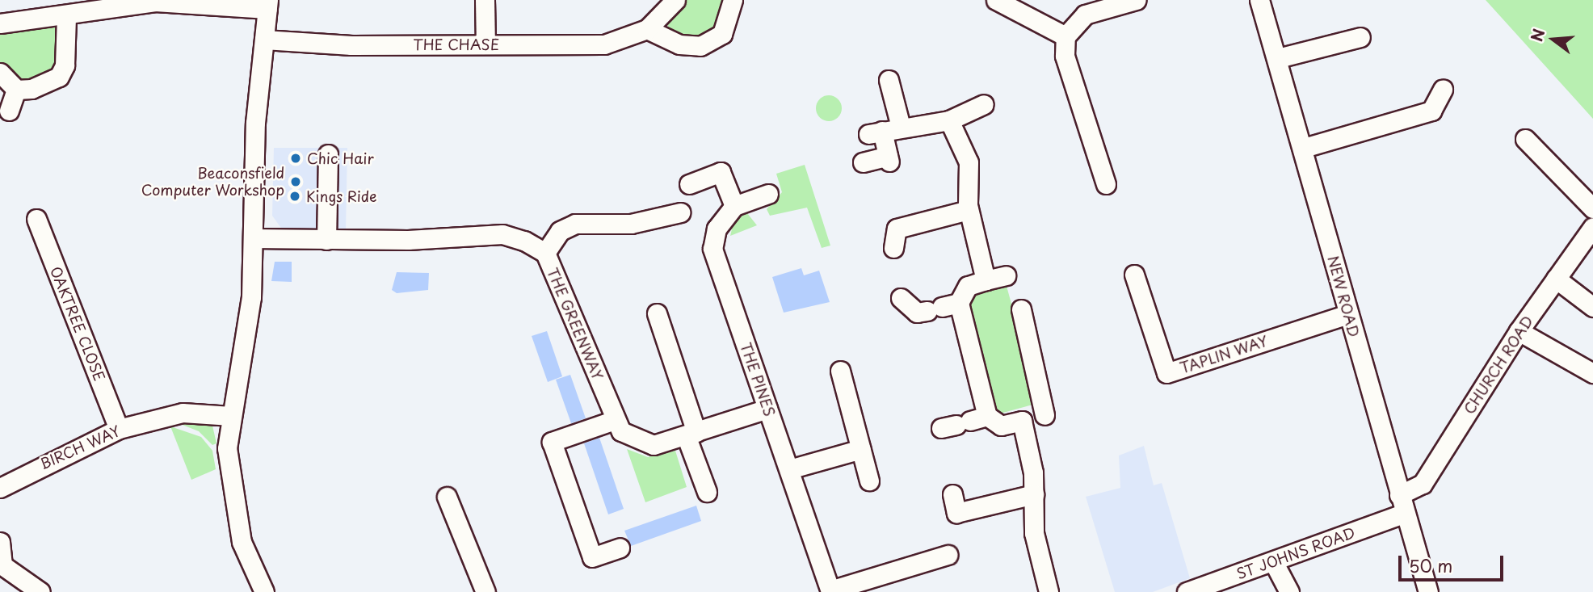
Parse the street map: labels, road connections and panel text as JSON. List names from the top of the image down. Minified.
{"streets":{"street":["THE CHASE","NEW ROAD","OAKTREE CLOSE","THE GREENWAY","TAPLIN WAY","CHURCH ROAD","THE PINES","BIRCH WAY","ST JOHNS ROAD"]},"crossings":[["NEW ROAD","TAPLIN WAY"],["NEW ROAD","CHURCH ROAD"],["NEW ROAD","ST JOHNS ROAD"],["OAKTREE CLOSE","BIRCH WAY"],["THE GREENWAY","THE PINES"]],"places":["Chic Hair","Beaconsfield Computer Workshop","Kings Ride"],"scale_bar":"50 m","north":"left"}
